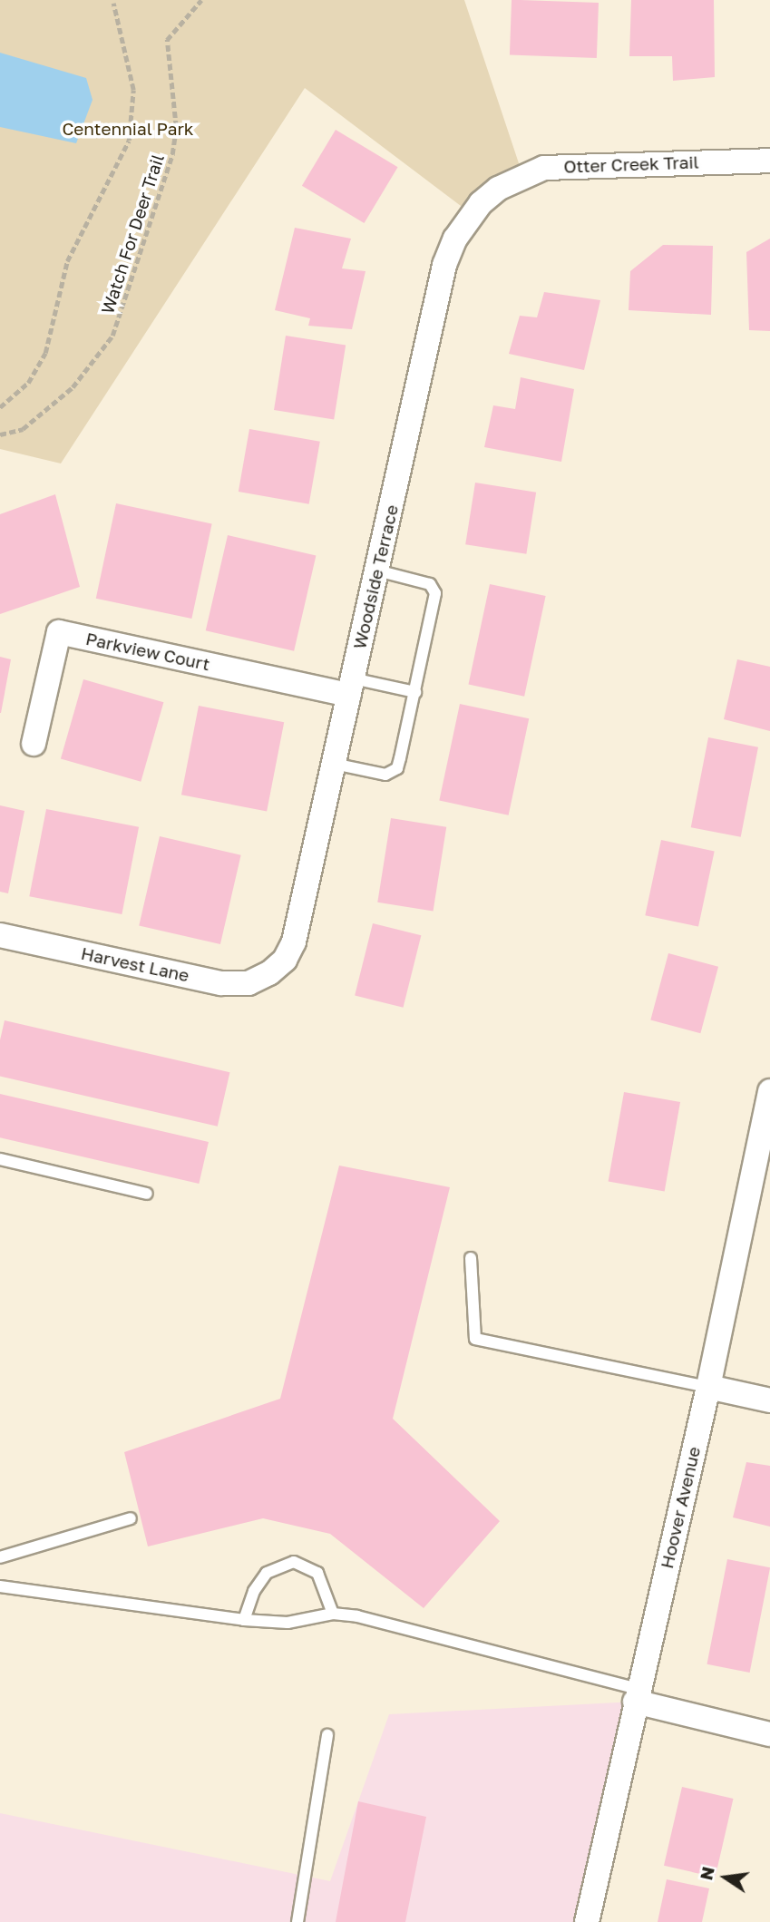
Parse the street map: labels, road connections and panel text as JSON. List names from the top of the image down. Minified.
{"streets":{"street":["Otter Creek Trail","Woodside Terrace","Parkview Court","Harvest Lane","Hoover Avenue"],"path":["Watch For Deer Trail"]},"crossings":[["Otter Creek Trail","Woodside Terrace"],["Woodside Terrace","Parkview Court"],["Woodside Terrace","Harvest Lane"]],"parks":["Centennial Park"],"north":"left"}
